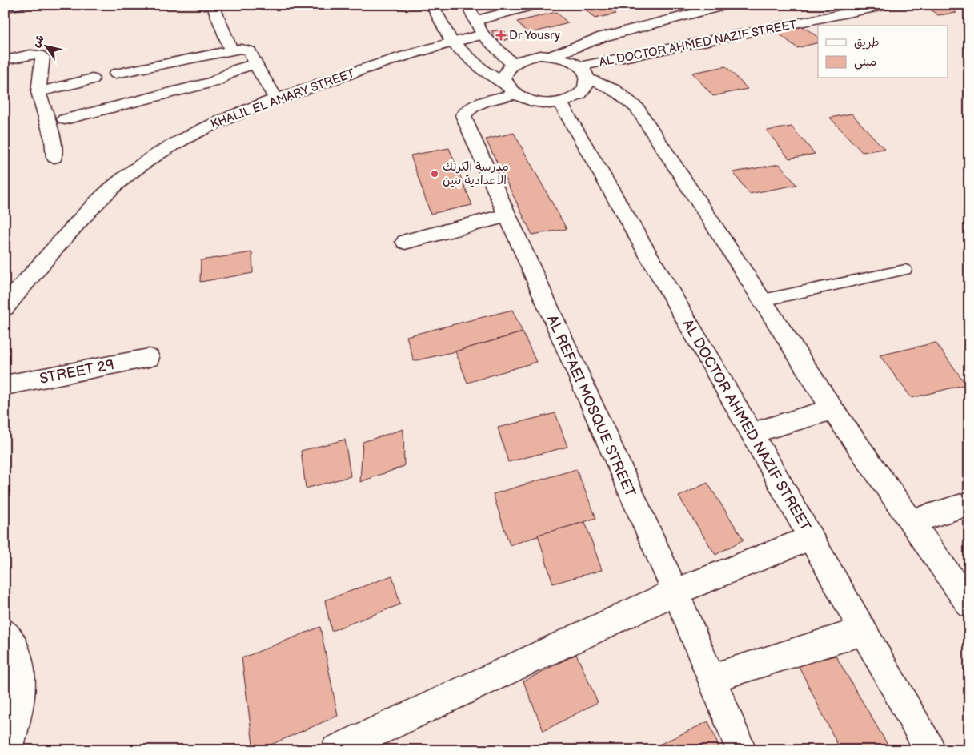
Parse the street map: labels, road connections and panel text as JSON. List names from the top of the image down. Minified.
{"streets":{"street":["AL DOCTOR AHMED NAZIF STREET","KHALIL EL AMARY STREET","STREET 29","AL REFAEI MOSQUE STREET"]},"crossings":[["AL DOCTOR AHMED NAZIF STREET","AL REFAEI MOSQUE STREET"]],"places":{"health":["Dr Yousry"],"other":["مدرسة الكرنك الاعدادية بنين"]},"legend":["طريق","مبنى"],"north":"top left"}
